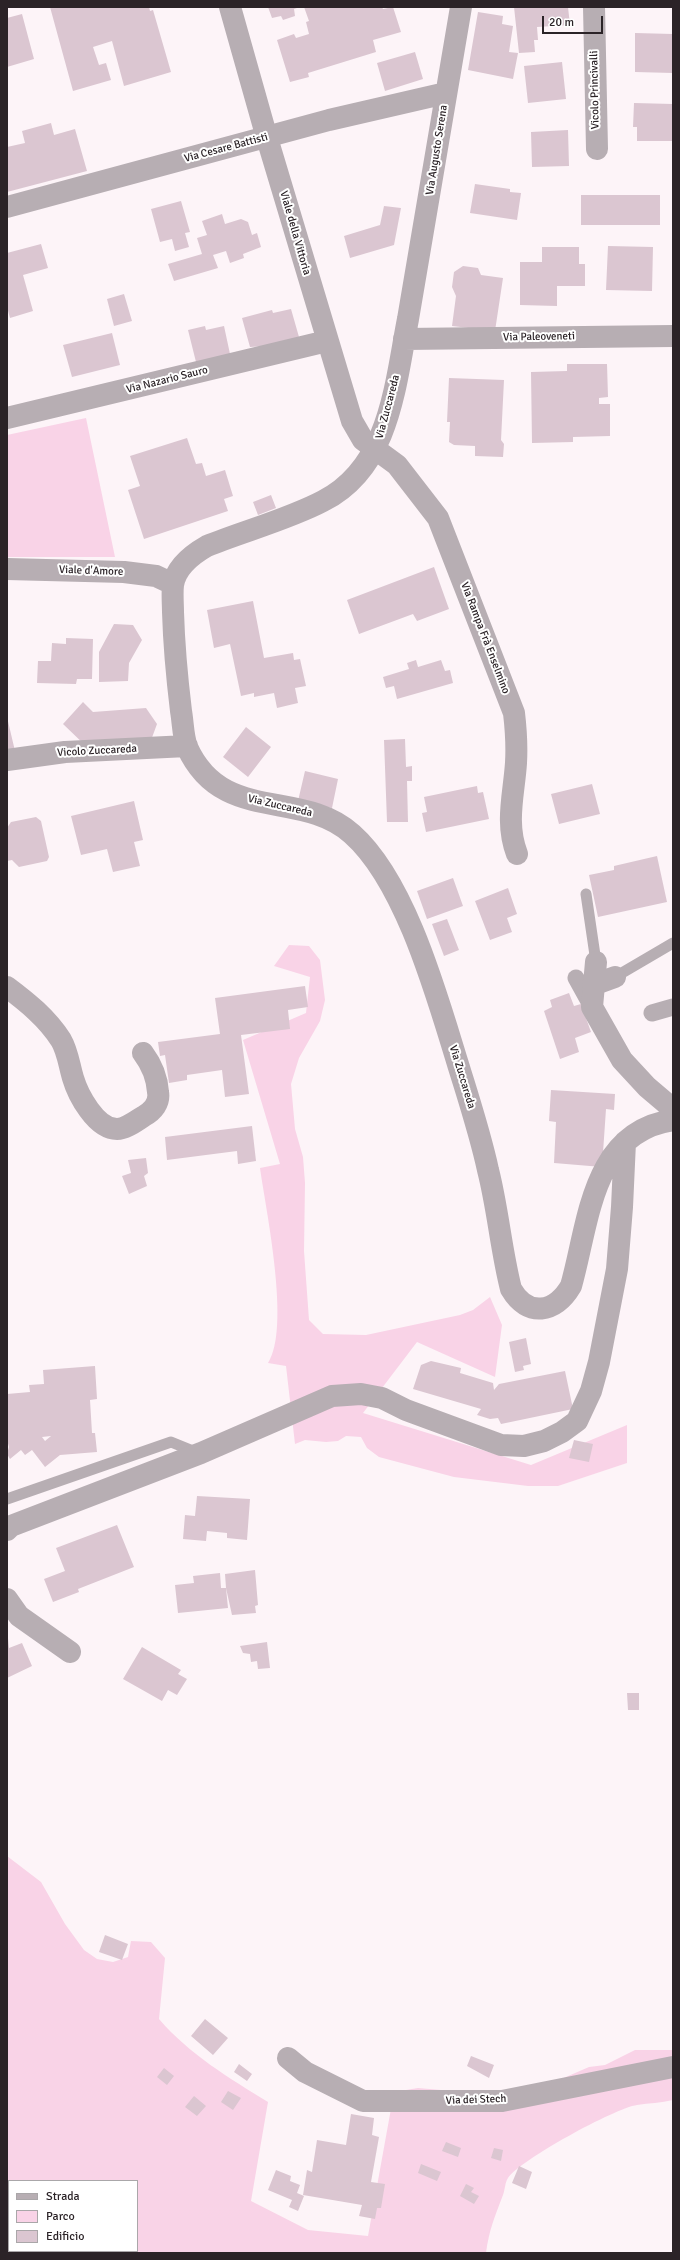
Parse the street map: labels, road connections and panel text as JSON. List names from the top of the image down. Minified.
{"streets":{"street":["Vicolo Princivalli","Via Cesare Battisti","Via Augusto Serena","Viale della Vittoria","Via Paleoveneti","Via Nazario Sauro","Via Zuccareda","Viale d'Amore","Via Rampa Frà Enselmino","Vicolo Zuccareda","Via dei Stech"]},"crossings":[["Via Cesare Battisti","Via Augusto Serena"],["Via Cesare Battisti","Viale della Vittoria"],["Via Augusto Serena","Via Zuccareda"],["Viale della Vittoria","Via Nazario Sauro"],["Viale della Vittoria","Via Zuccareda"],["Viale della Vittoria","Via Rampa Frà Enselmino"],["Via Paleoveneti","Via Zuccareda"],["Via Zuccareda","Viale d'Amore"],["Via Zuccareda","Via Rampa Frà Enselmino"],["Via Zuccareda","Vicolo Zuccareda"]],"legend":["Strada","Parco","Edificio"],"scale_bar":"20 m"}
